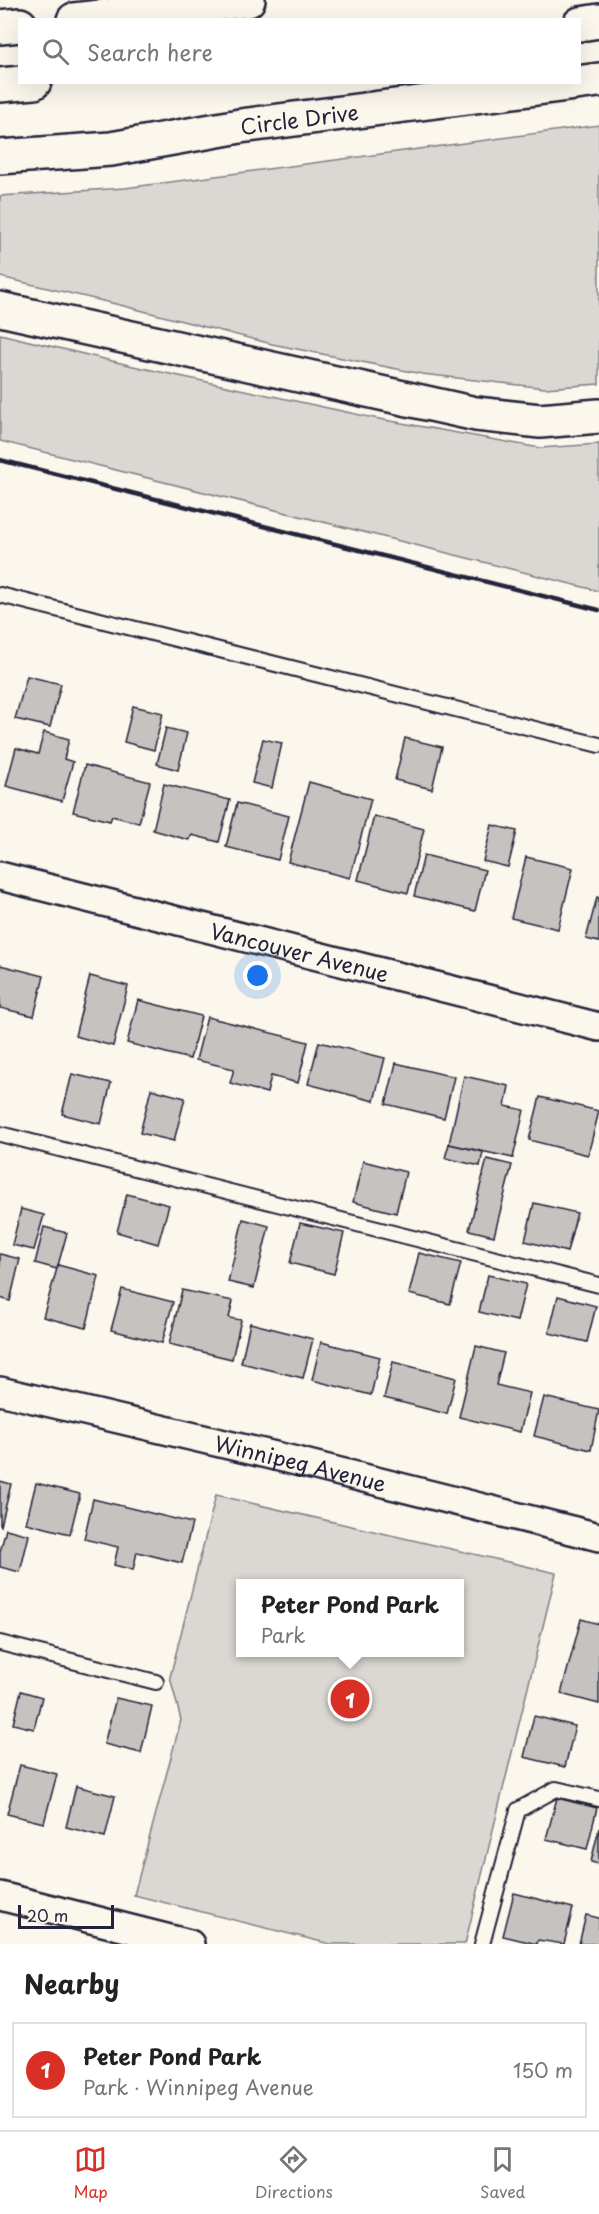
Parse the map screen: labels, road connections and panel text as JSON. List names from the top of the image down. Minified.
{"streets":{"highway":["Circle Drive"],"street":["Vancouver Avenue","Winnipeg Avenue"]},"scale_bar":"20 m","page":{"search":"Search here","popup":["Peter Pond Park","Park"],"pins":"1","scale":"20 m","heading":"Nearby","list":[{"mark":"1","name":"Peter Pond Park","note":"Park · Winnipeg Avenue","value":"150 m"}],"nav":["Map","Directions","Saved"]}}
